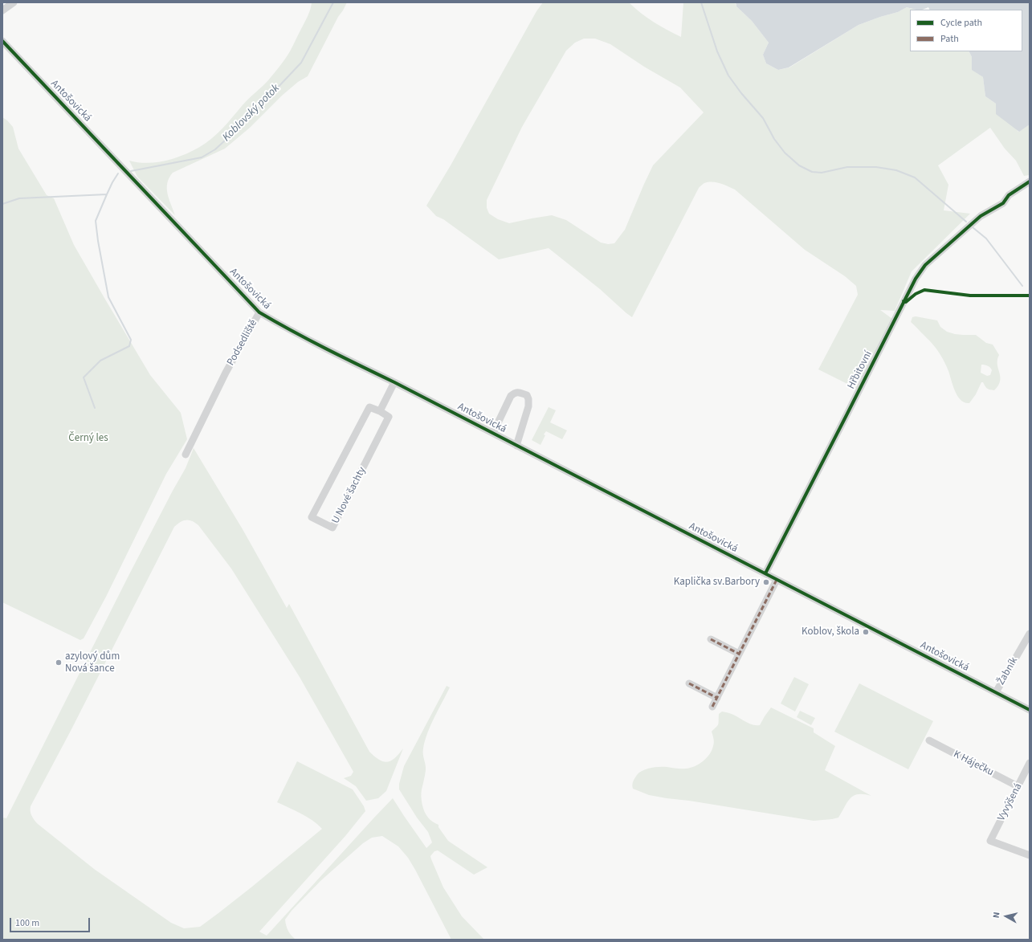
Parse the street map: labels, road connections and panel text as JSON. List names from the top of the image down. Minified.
{"streets":{"street":["Antošovická","Podsedliště","Hřbitovní","U Nové šachty","Žabník","K Háječku","Vyvýšená"]},"crossings":[["Antošovická","Podsedliště"],["Antošovická","Hřbitovní"],["Antošovická","Žabník"],["K Háječku","Vyvýšená"]],"water":["Koblovský potok"],"parks":["Černý les"],"places":["Kaplička sv.Barbory","Koblov, škola","azylový dům Nová šance"],"legend":["Cycle path","Path"],"scale_bar":"100 m","north":"left"}
